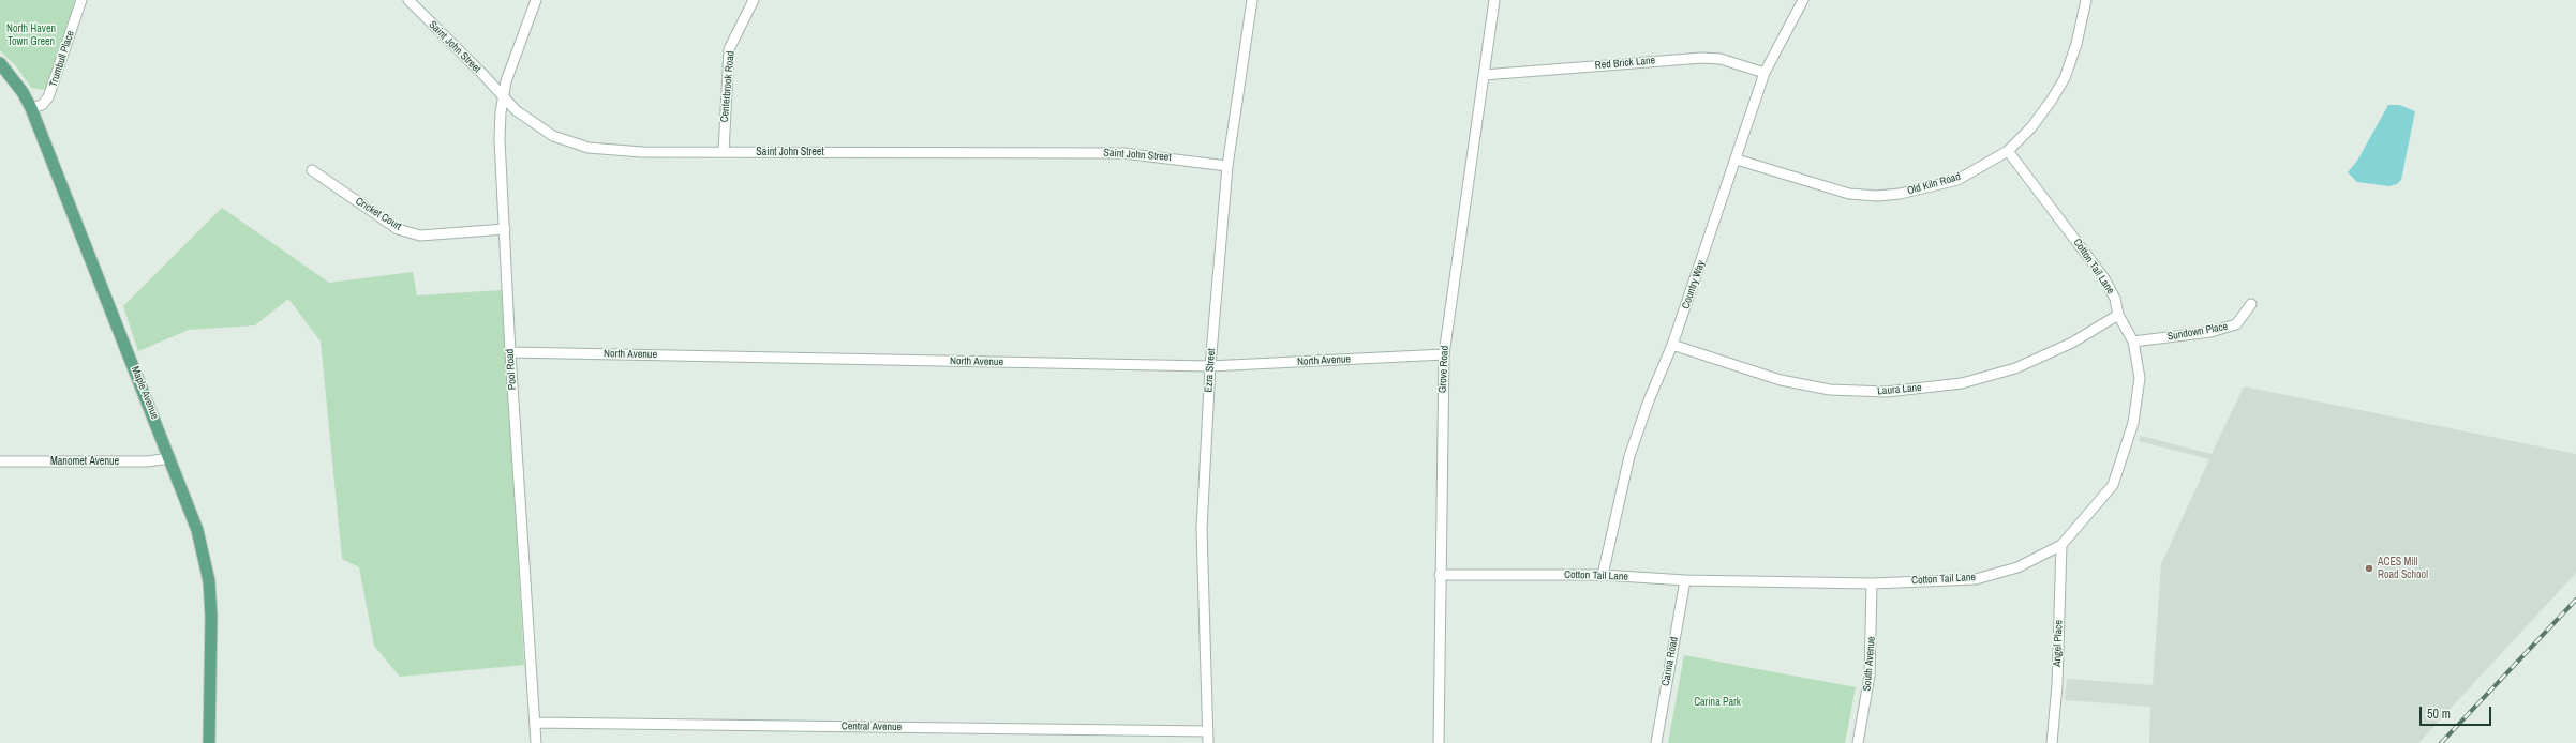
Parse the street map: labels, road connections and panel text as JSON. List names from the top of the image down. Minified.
{"streets":{"main road":["Maple Avenue"],"street":["Saint John Street","Trumbull Place","Red Brick Lane","Centerbrook Road","Old Kiln Road","Cricket Court","Cotton Tail Lane","Country Way","Sundown Place","North Avenue","Pool Road","Grove Road","Ezra Street","Laura Lane","Manomet Avenue","Angel Place","Carina Road","South Avenue","Central Avenue"]},"crossings":[["Saint John Street","Centerbrook Road"],["Saint John Street","Pool Road"],["Saint John Street","Ezra Street"],["Trumbull Place","Maple Avenue"],["Red Brick Lane","Country Way"],["Red Brick Lane","Grove Road"],["Old Kiln Road","Cotton Tail Lane"],["Old Kiln Road","Country Way"],["Cricket Court","Pool Road"],["Cotton Tail Lane","Country Way"],["Cotton Tail Lane","Sundown Place"],["Cotton Tail Lane","Grove Road"],["Cotton Tail Lane","Laura Lane"],["Cotton Tail Lane","Angel Place"],["Cotton Tail Lane","Carina Road"],["Cotton Tail Lane","South Avenue"],["Country Way","Laura Lane"],["North Avenue","Pool Road"],["North Avenue","Grove Road"],["North Avenue","Ezra Street"],["Pool Road","Central Avenue"],["Ezra Street","Central Avenue"],["Maple Avenue","Manomet Avenue"]],"parks":["North Haven Town Green","Carina Park"],"places":["ACES Mill Road School"],"scale_bar":"50 m"}
